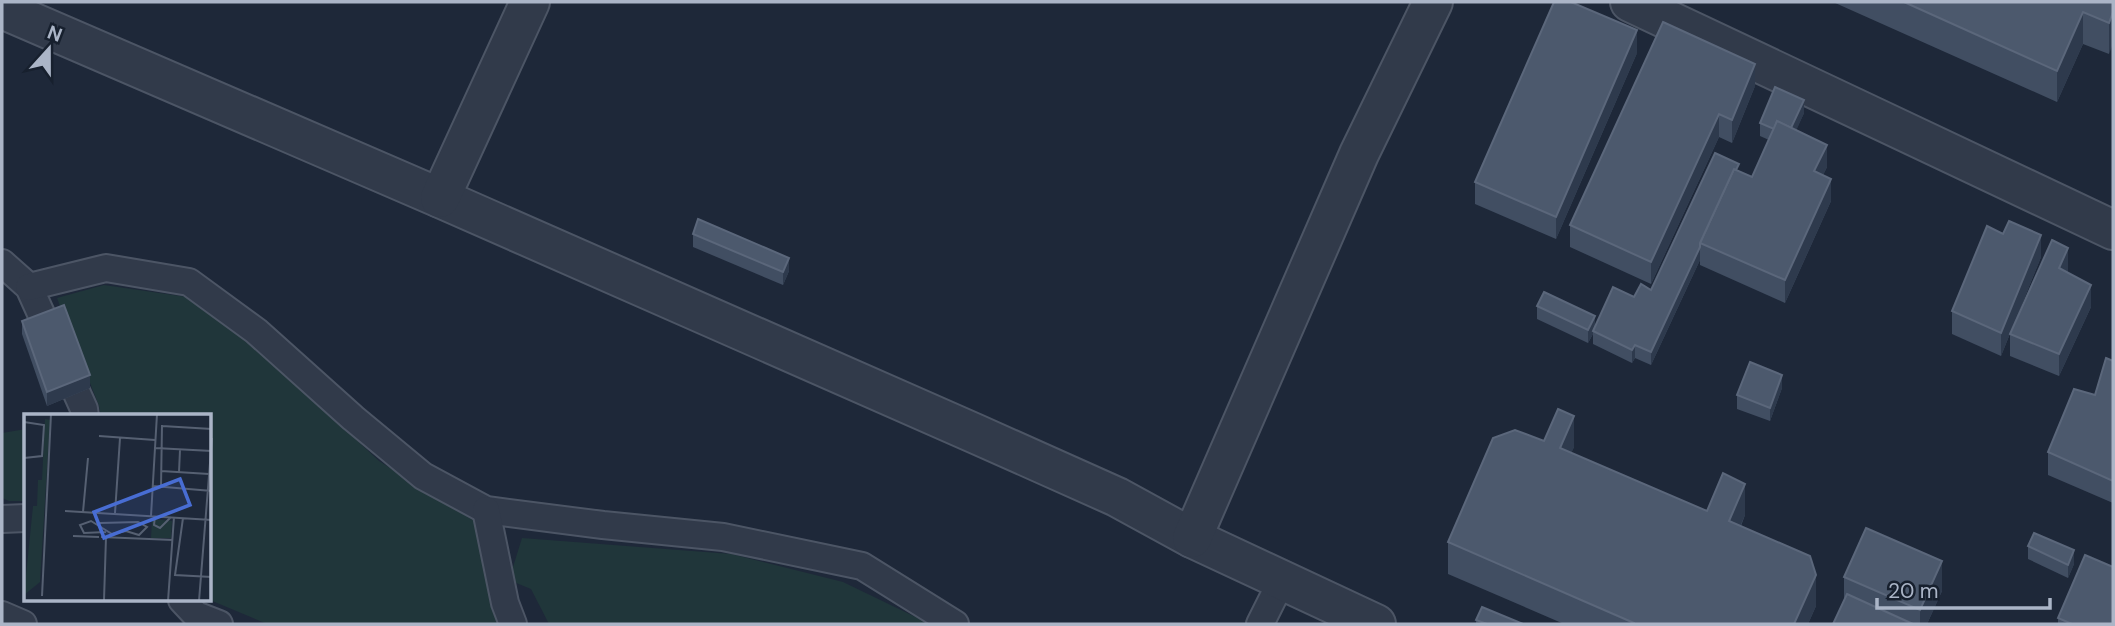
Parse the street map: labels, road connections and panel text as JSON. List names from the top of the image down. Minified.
{"scale_bar":"20 m","north":"top"}
